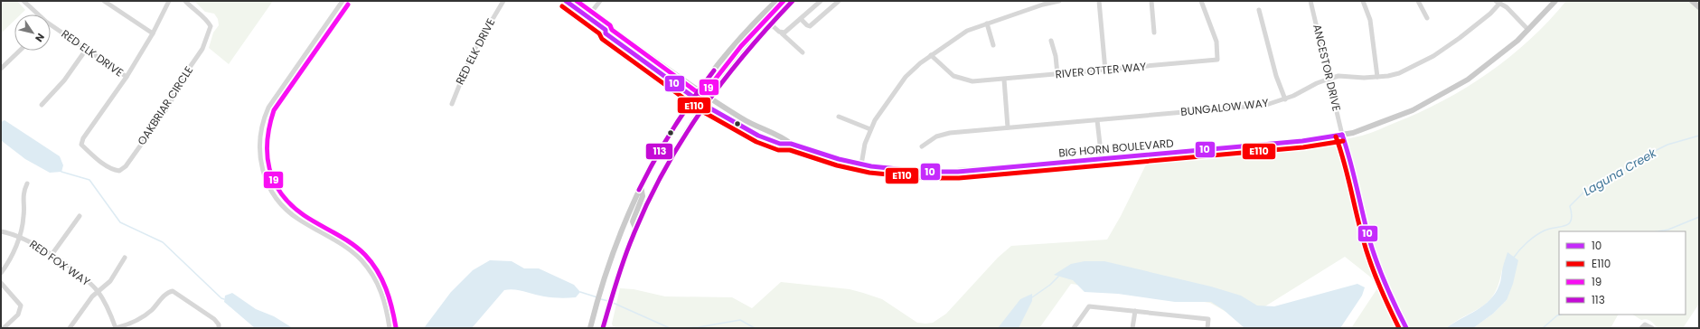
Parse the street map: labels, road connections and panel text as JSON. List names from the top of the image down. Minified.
{"streets":{"main road":["BIG HORN BOULEVARD"],"street":["RED ELK DRIVE","ANCESTOR DRIVE","RIVER OTTER WAY","OAKBRIAR CIRCLE","BUNGALOW WAY","RED FOX WAY"]},"crossings":[["RED ELK DRIVE","OAKBRIAR CIRCLE"],["ANCESTOR DRIVE","BUNGALOW WAY"],["ANCESTOR DRIVE","BIG HORN BOULEVARD"]],"water":["Laguna Creek"],"lines":["transit line 10","transit line 19","transit line 113","transit line E110"],"legend":["10","E110","19","113"],"north":"bottom right"}
